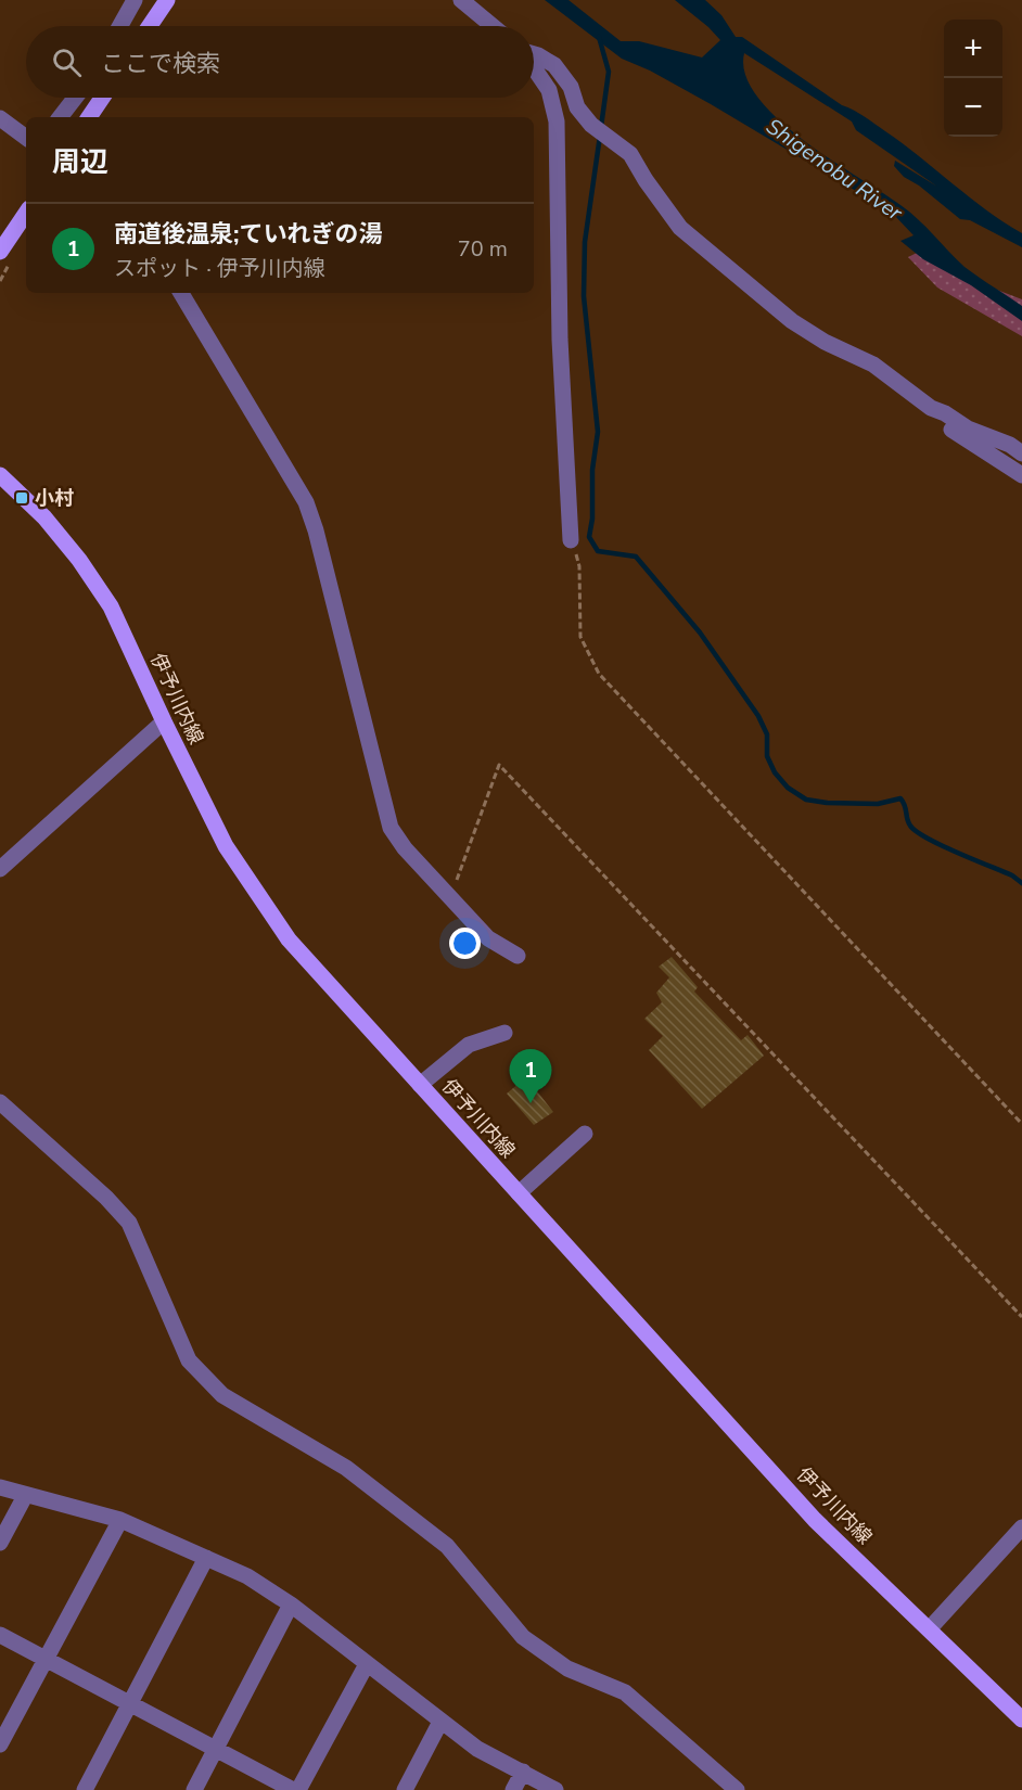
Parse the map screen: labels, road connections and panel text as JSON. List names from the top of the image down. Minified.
{"streets":{"main road":["伊予川内線"]},"water":["Shigenobu River"],"places":{"transit":["小村"]},"page":{"map_buttons":["+","−"],"search":"ここで検索","heading":"周辺","list":[{"mark":"1","name":"南道後温泉;ていれぎの湯","note":"スポット · 伊予川内線","value":"70 m"}],"pins":"1"}}
